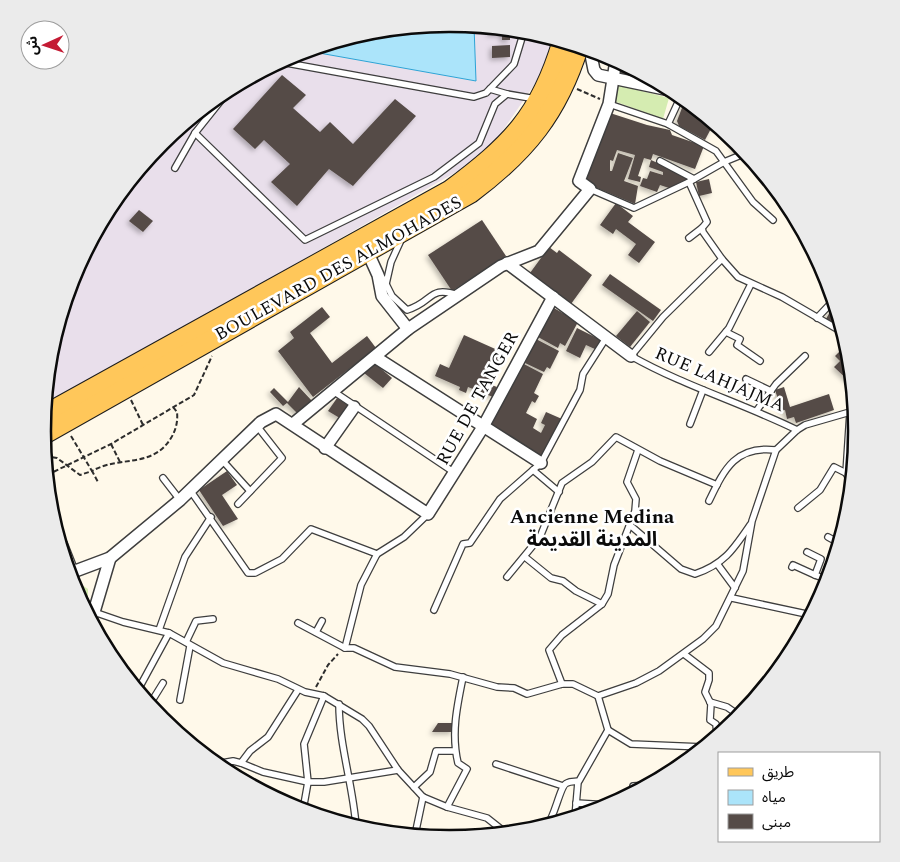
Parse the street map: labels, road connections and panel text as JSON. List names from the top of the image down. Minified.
{"streets":{"main road":["BOULEVARD DES ALMOHADES"],"street":["RUE DE TANGER"],"lane":["RUE LAHJAJMA"]},"districts":["Ancienne Medina المدينة القديمة"],"legend":["طريق","مياه","مبنى"],"north":"left"}
